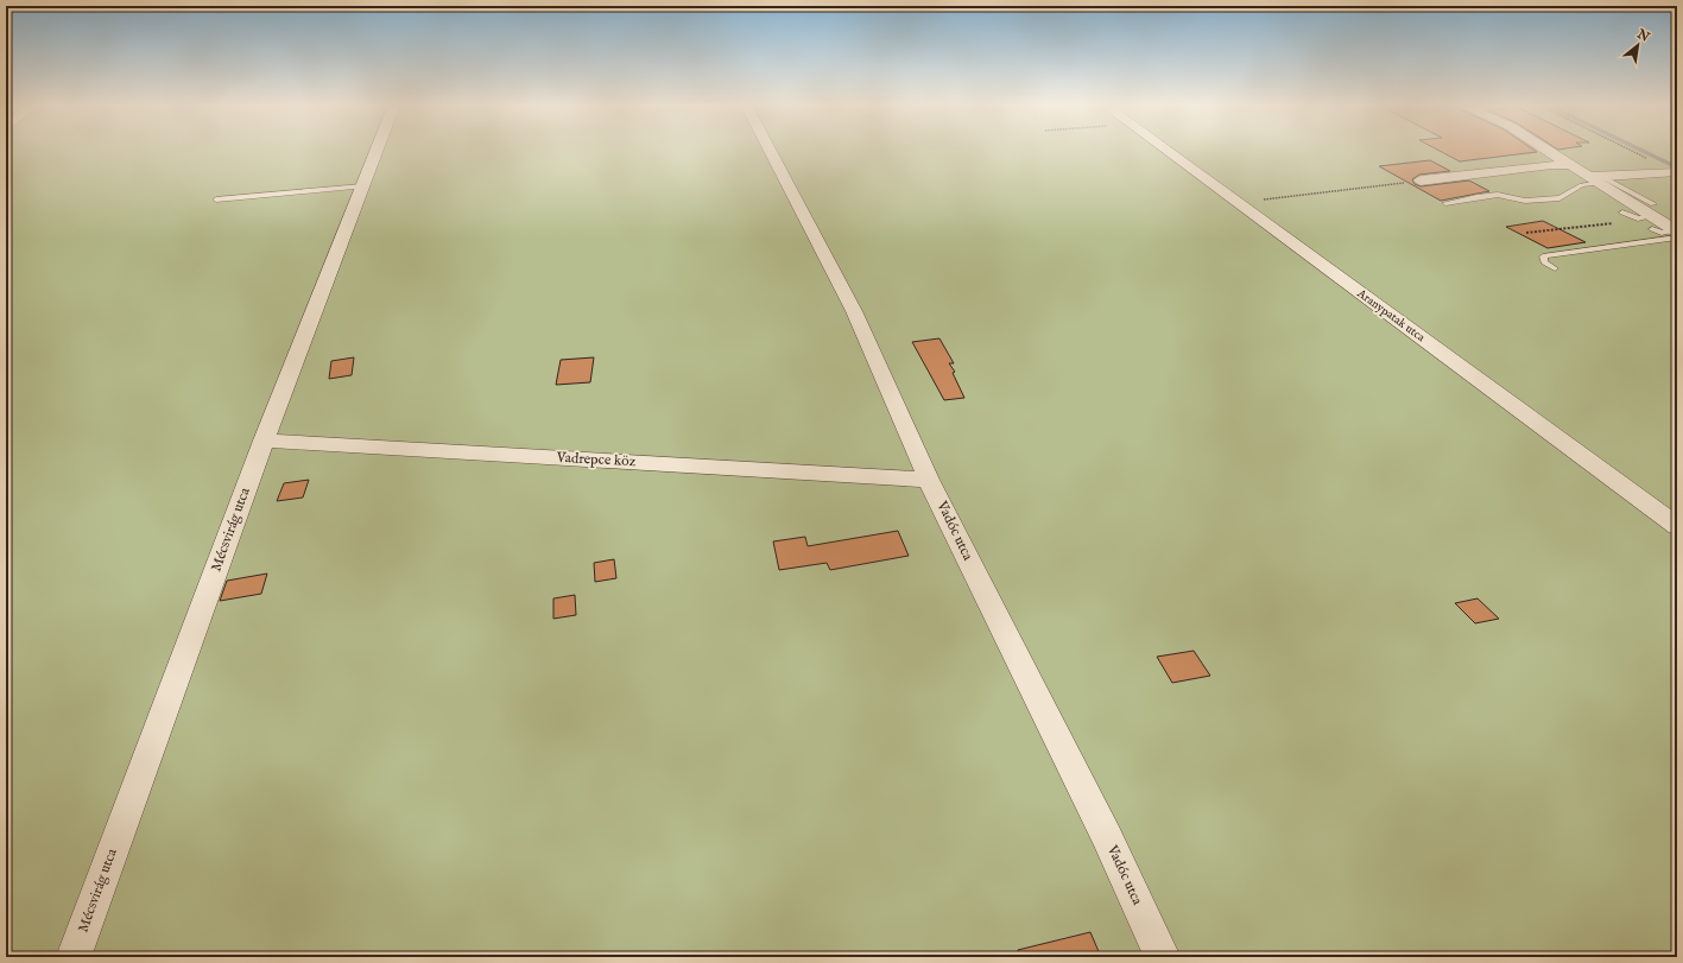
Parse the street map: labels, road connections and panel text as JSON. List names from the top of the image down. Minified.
{"streets":{"street":["Aranypatak utca","Vadrepce köz","Mécsvirág utca","Vadóc utca"]},"crossings":[["Vadrepce köz","Mécsvirág utca"],["Vadrepce köz","Vadóc utca"]],"north":"top right"}
